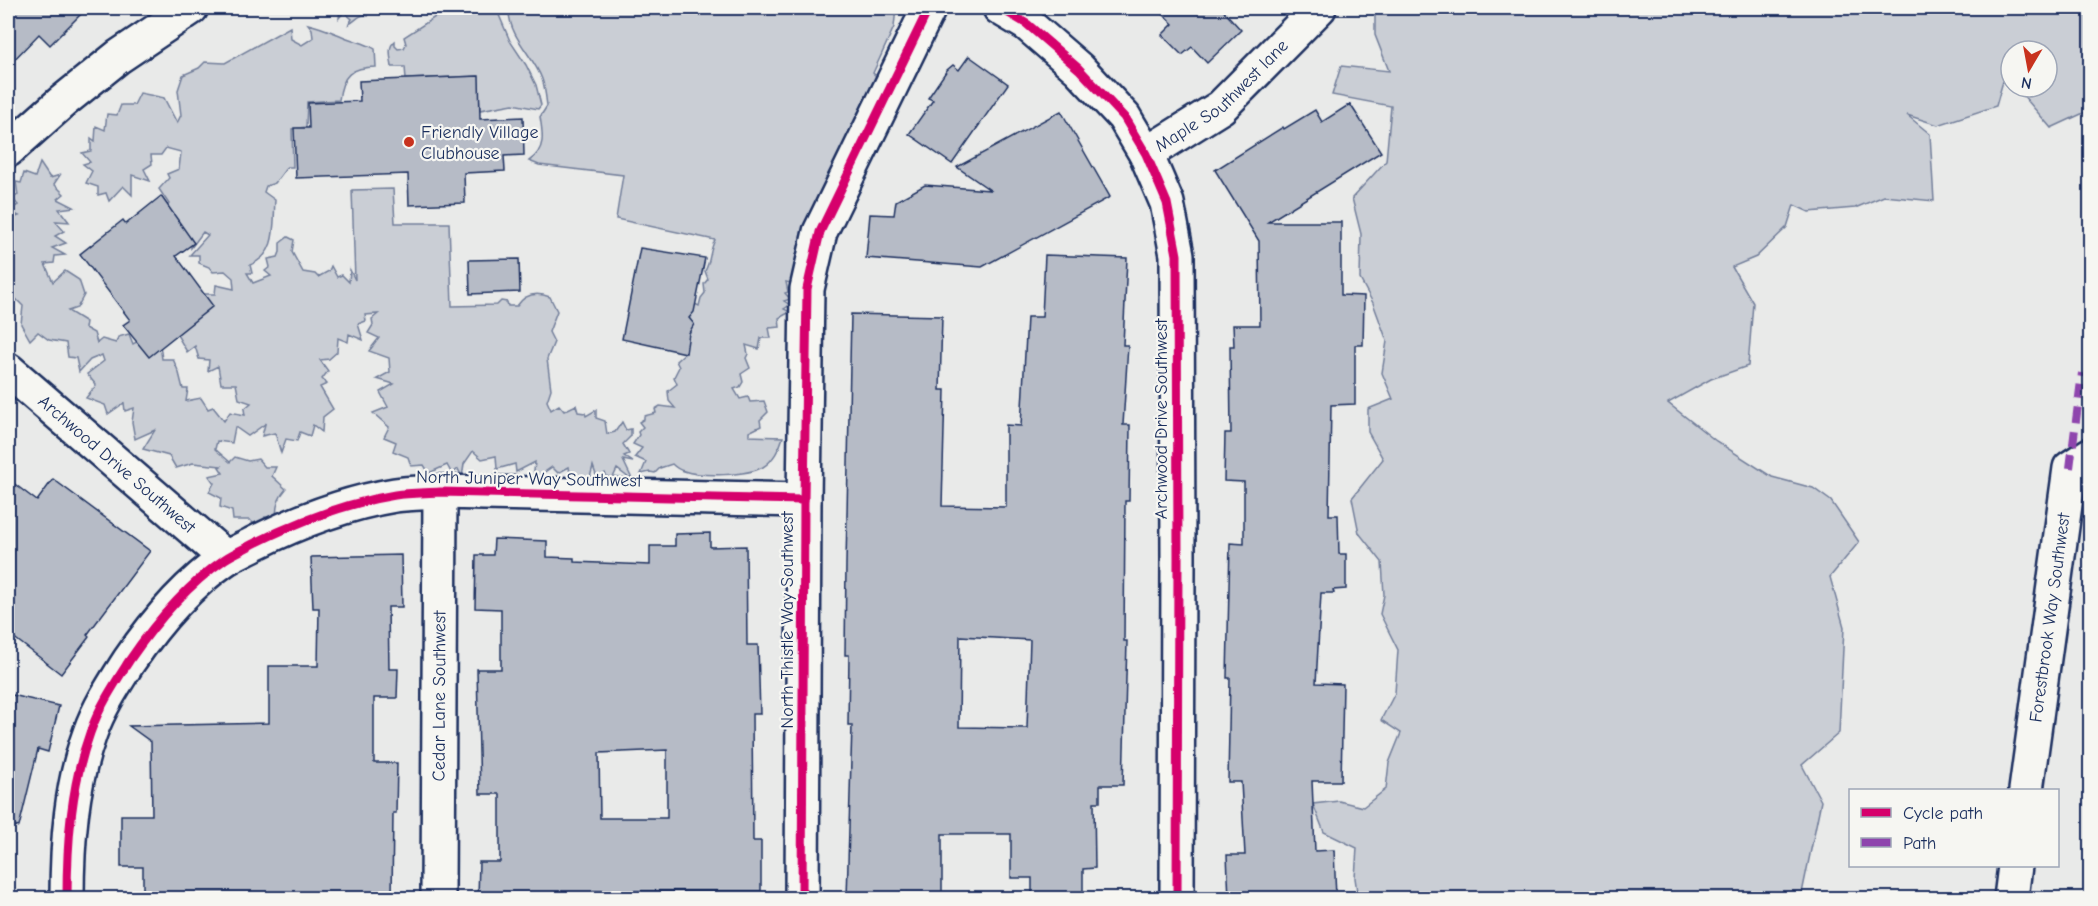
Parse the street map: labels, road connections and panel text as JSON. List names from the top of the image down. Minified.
{"streets":{"street":["Maple Southwest lane","Archwood Drive Southwest","North Juniper Way Southwest","Forestbrook Way Southwest","North Thistle Way Southwest","Cedar Lane Southwest"]},"crossings":[["Maple Southwest lane","Archwood Drive Southwest"],["Archwood Drive Southwest","North Juniper Way Southwest"],["North Juniper Way Southwest","North Thistle Way Southwest"],["North Juniper Way Southwest","Cedar Lane Southwest"]],"places":["Friendly Village Clubhouse"],"legend":["Cycle path","Path"],"north":"bottom"}
